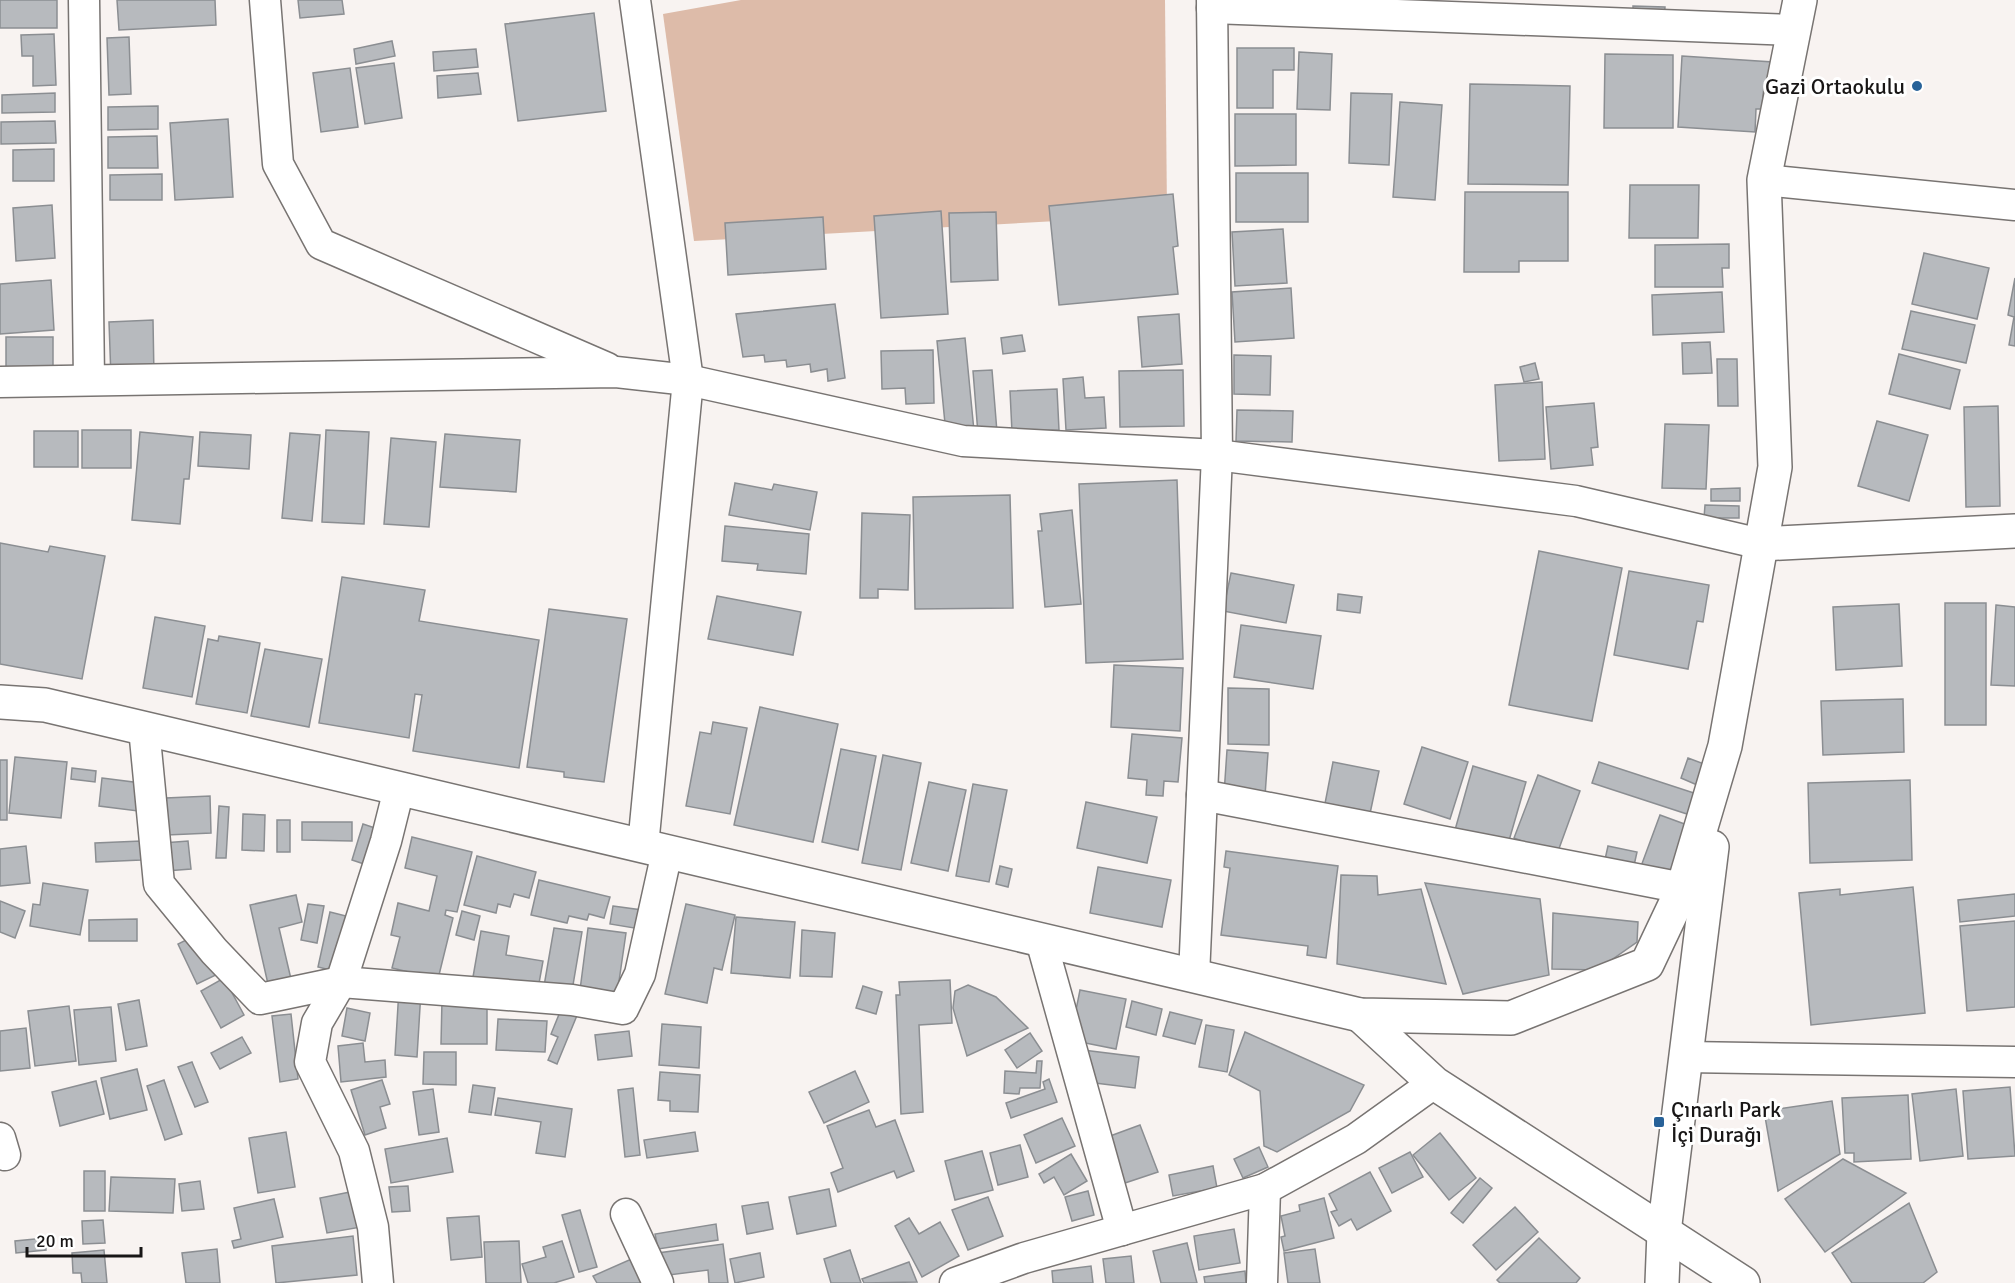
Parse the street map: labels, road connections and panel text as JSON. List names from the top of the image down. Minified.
{"places":{"other":["Gazi Ortaokulu"],"transit":["Çınarlı Park İçi Durağı"]},"scale_bar":"20 m"}
